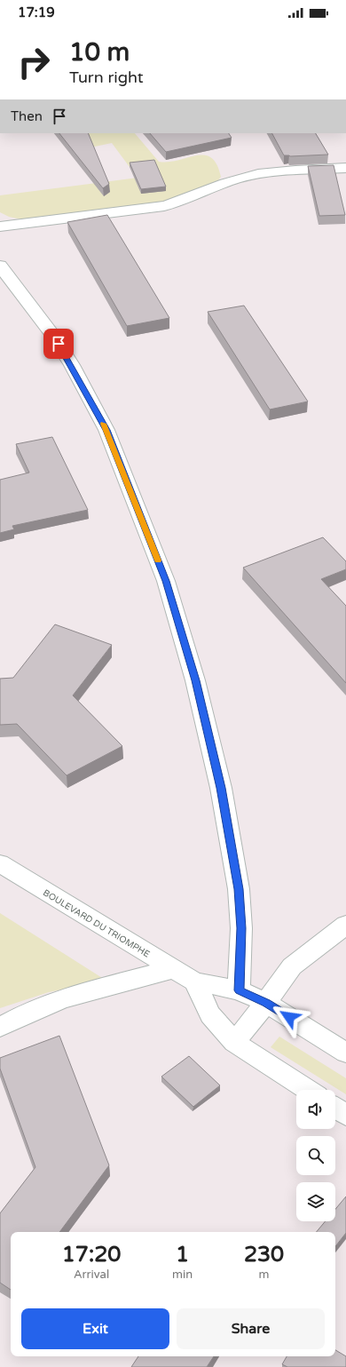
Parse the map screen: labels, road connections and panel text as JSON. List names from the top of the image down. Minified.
{"streets":{"street":["BOULEVARD DU TRIOMPHE"]},"page":{"status":"17:19","turn":["10 m","Turn right"],"then":"Then","eta":["17:20","Arrival","1","min","230","m"],"buttons":["Exit","Share"]}}
